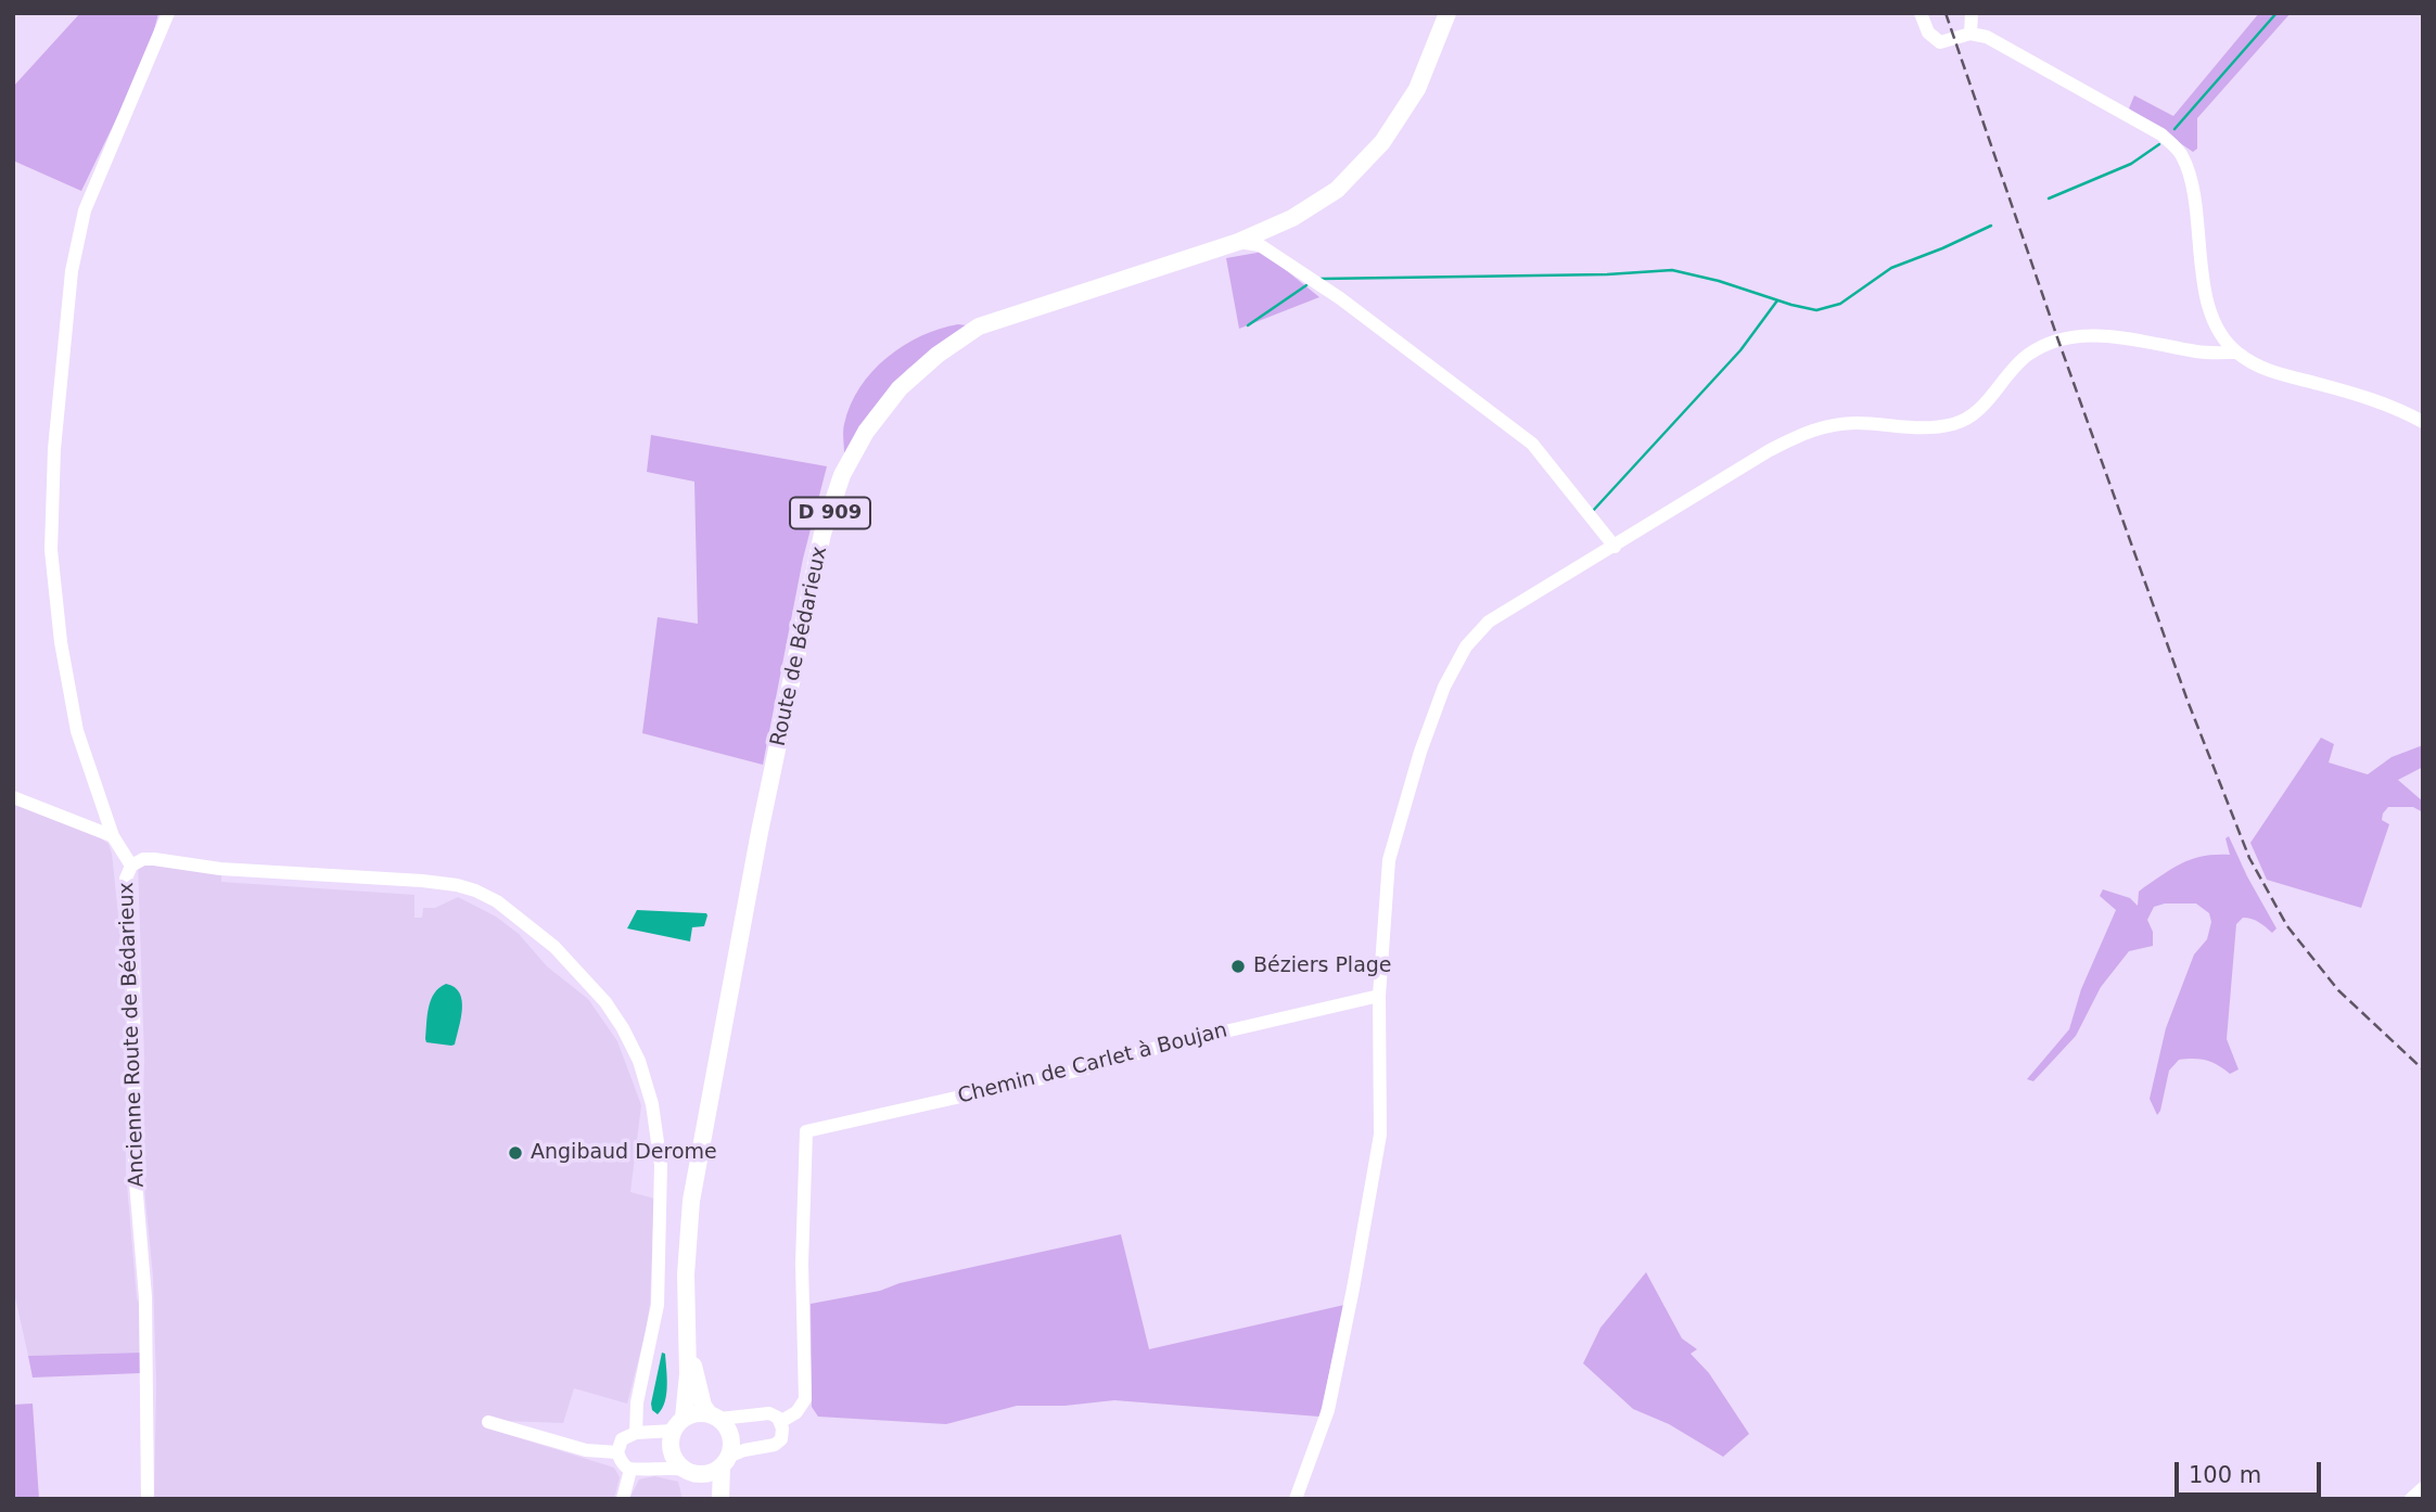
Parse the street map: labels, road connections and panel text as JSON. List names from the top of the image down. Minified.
{"streets":{"main road":["D 909","Route de Bédarieux"],"street":["Ancienne Route de Bédarieux","Chemin de Carlet à Boujan"]},"places":["Béziers Plage","Angibaud Derome"],"scale_bar":"100 m"}
